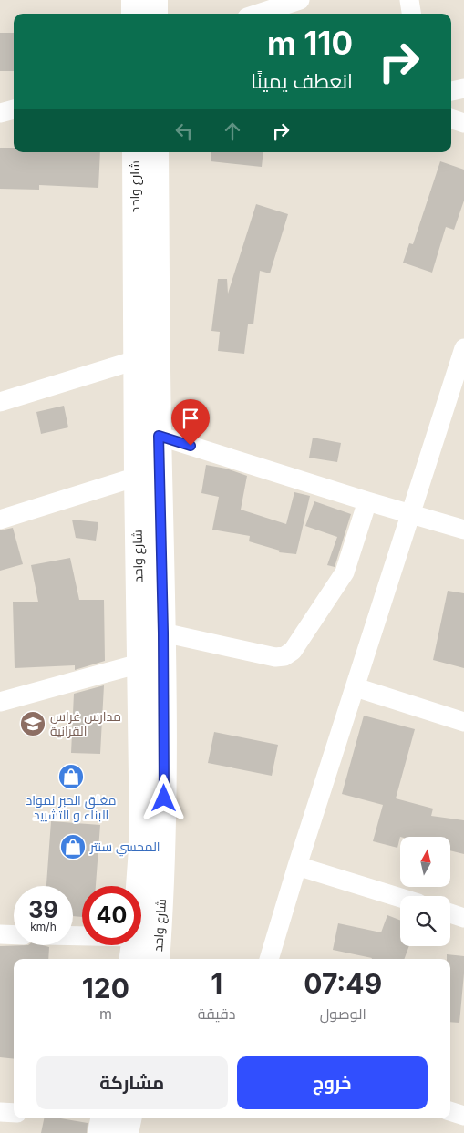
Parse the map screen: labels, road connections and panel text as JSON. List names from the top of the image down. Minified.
{"streets":{"street":["شارع واحد"]},"places":{"school or university":["مدارس غراس القرانية"],"shop":["مغلق الحبر لمواد البناء و التشييد","المحسي سنتر"]},"north":"top","page":{"turn":["110 m","انعطف يمينًا"],"speed":"39 km/h","limit":"40","eta":["07:49","الوصول","1","دقيقة","120","m"],"buttons":["خروج","مشاركة"]}}
